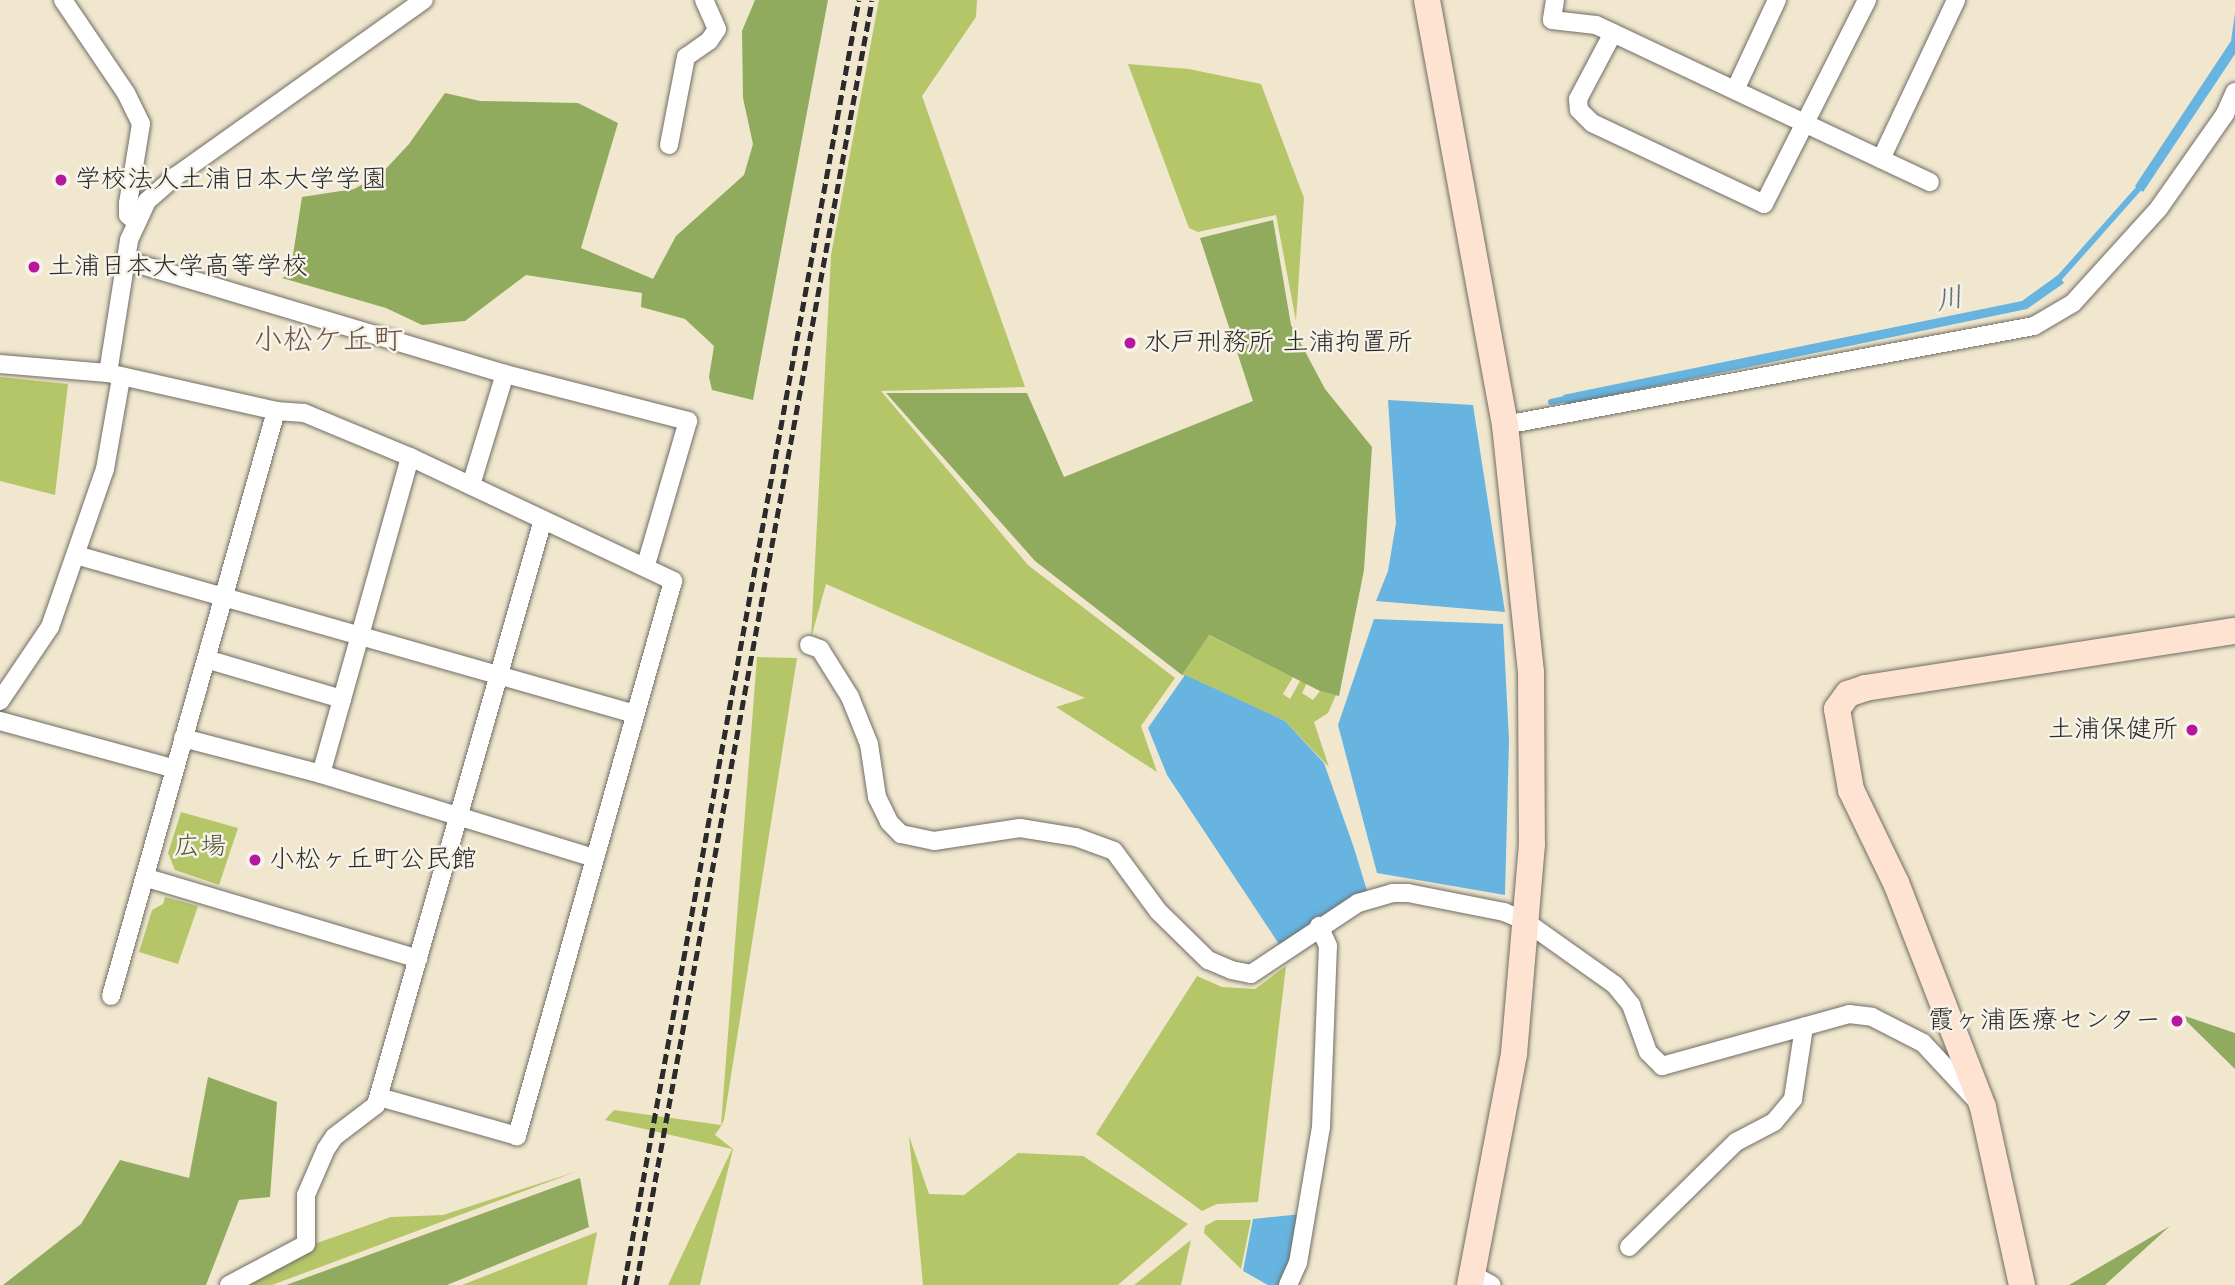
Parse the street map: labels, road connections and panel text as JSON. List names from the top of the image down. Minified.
{"districts":["小松ケ丘町"],"water":["川"],"parks":["広場"],"places":["学校法人土浦日本大学学園","土浦日本大学高等学校","水戸刑務所 土浦拘置所","土浦保健所","小松ヶ丘町公民館","霞ヶ浦医療センター"]}
